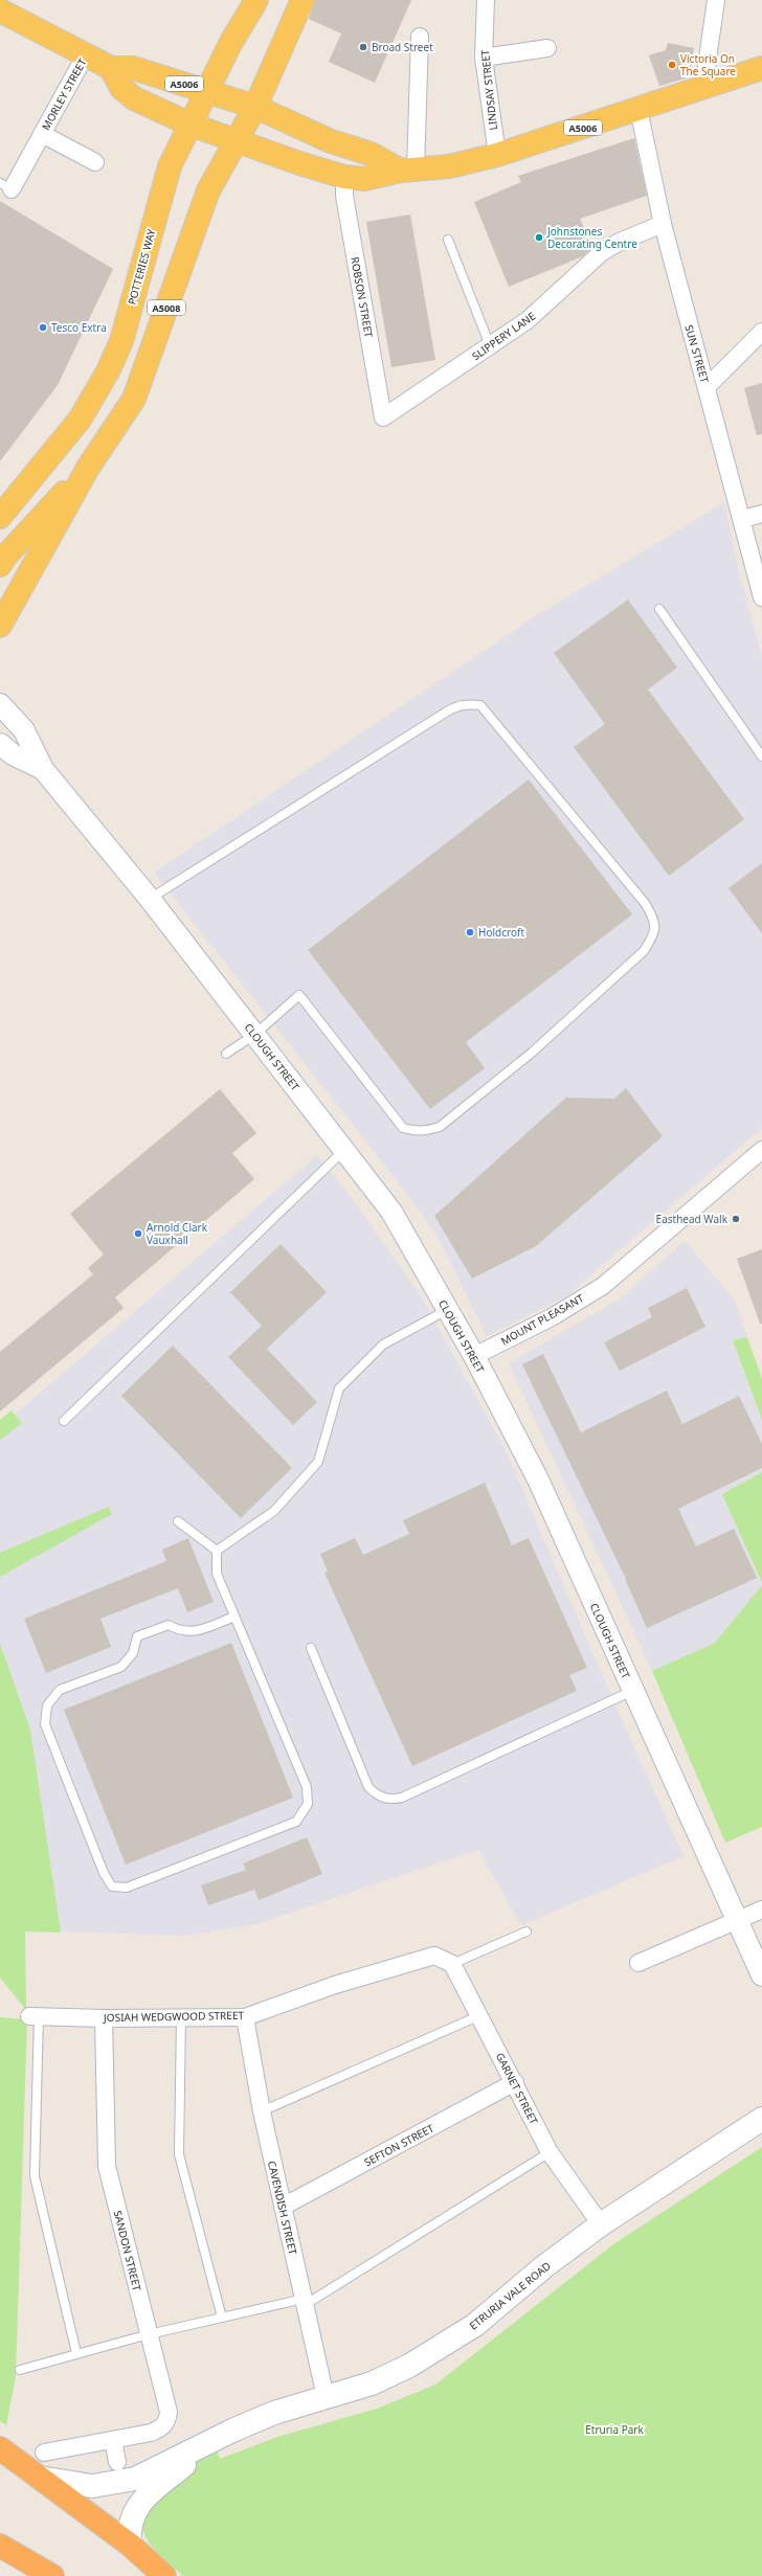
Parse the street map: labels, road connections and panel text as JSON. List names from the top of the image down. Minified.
{"streets":{"main road":["A5006","POTTERIES WAY","A5008","ETRURIA VALE ROAD"],"street":["LINDSAY STREET","MORLEY STREET","ROBSON STREET","SLIPPERY LANE","SUN STREET","CLOUGH STREET","MOUNT PLEASANT","JOSIAH WEDGWOOD STREET","GARNET STREET","SEFTON STREET","CAVENDISH STREET","SANDON STREET"]},"crossings":[["A5006","LINDSAY STREET"],["A5006","MORLEY STREET"],["A5006","POTTERIES WAY"],["A5006","ROBSON STREET"],["A5006","A5008"],["A5006","SUN STREET"],["ROBSON STREET","SLIPPERY LANE"],["SLIPPERY LANE","SUN STREET"],["CLOUGH STREET","MOUNT PLEASANT"],["JOSIAH WEDGWOOD STREET","GARNET STREET"],["JOSIAH WEDGWOOD STREET","CAVENDISH STREET"],["JOSIAH WEDGWOOD STREET","SANDON STREET"],["GARNET STREET","SEFTON STREET"],["GARNET STREET","ETRURIA VALE ROAD"],["SEFTON STREET","CAVENDISH STREET"],["CAVENDISH STREET","ETRURIA VALE ROAD"]],"parks":["Etruria Park"],"places":["Broad Street","Victoria On The Square","Johnstones Decorating Centre","Tesco Extra","Holdcroft","Easthead Walk","Arnold Clark Vauxhall"]}
